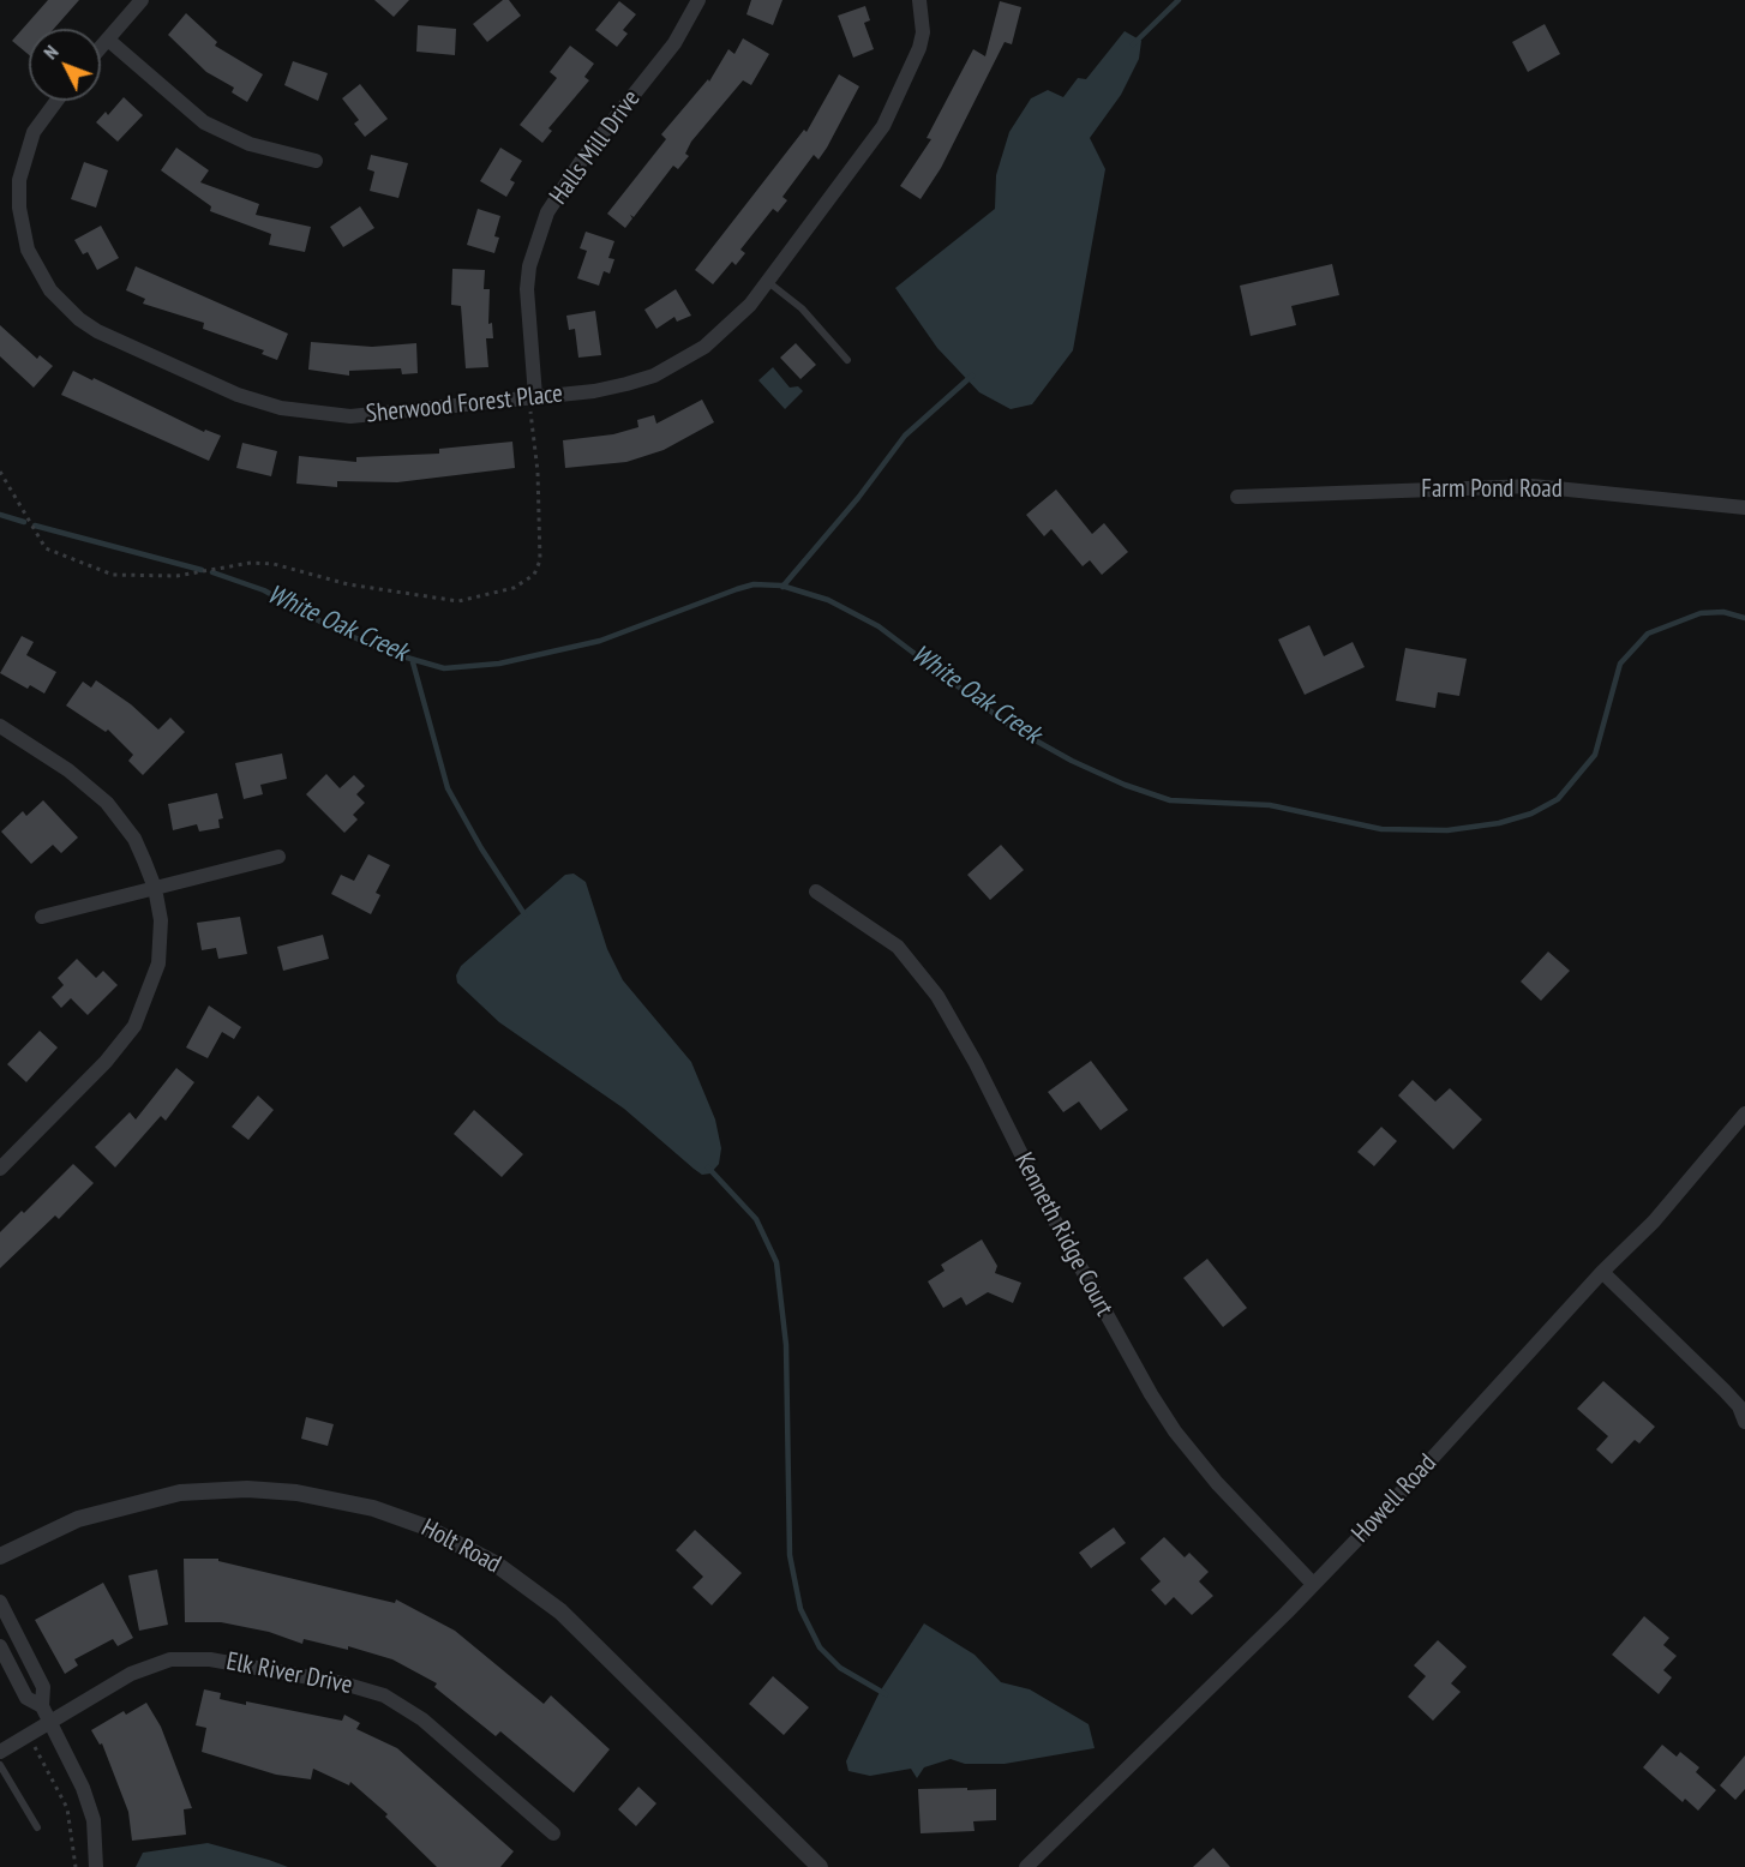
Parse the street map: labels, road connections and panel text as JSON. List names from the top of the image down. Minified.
{"streets":{"street":["Halls Mill Drive","Sherwood Forest Place","Farm Pond Road","Kenneth Ridge Court","Howell Road","Holt Road","Elk River Drive"]},"crossings":[["Halls Mill Drive","Sherwood Forest Place"],["Kenneth Ridge Court","Howell Road"]],"water":["White Oak Creek"],"north":"top left"}
